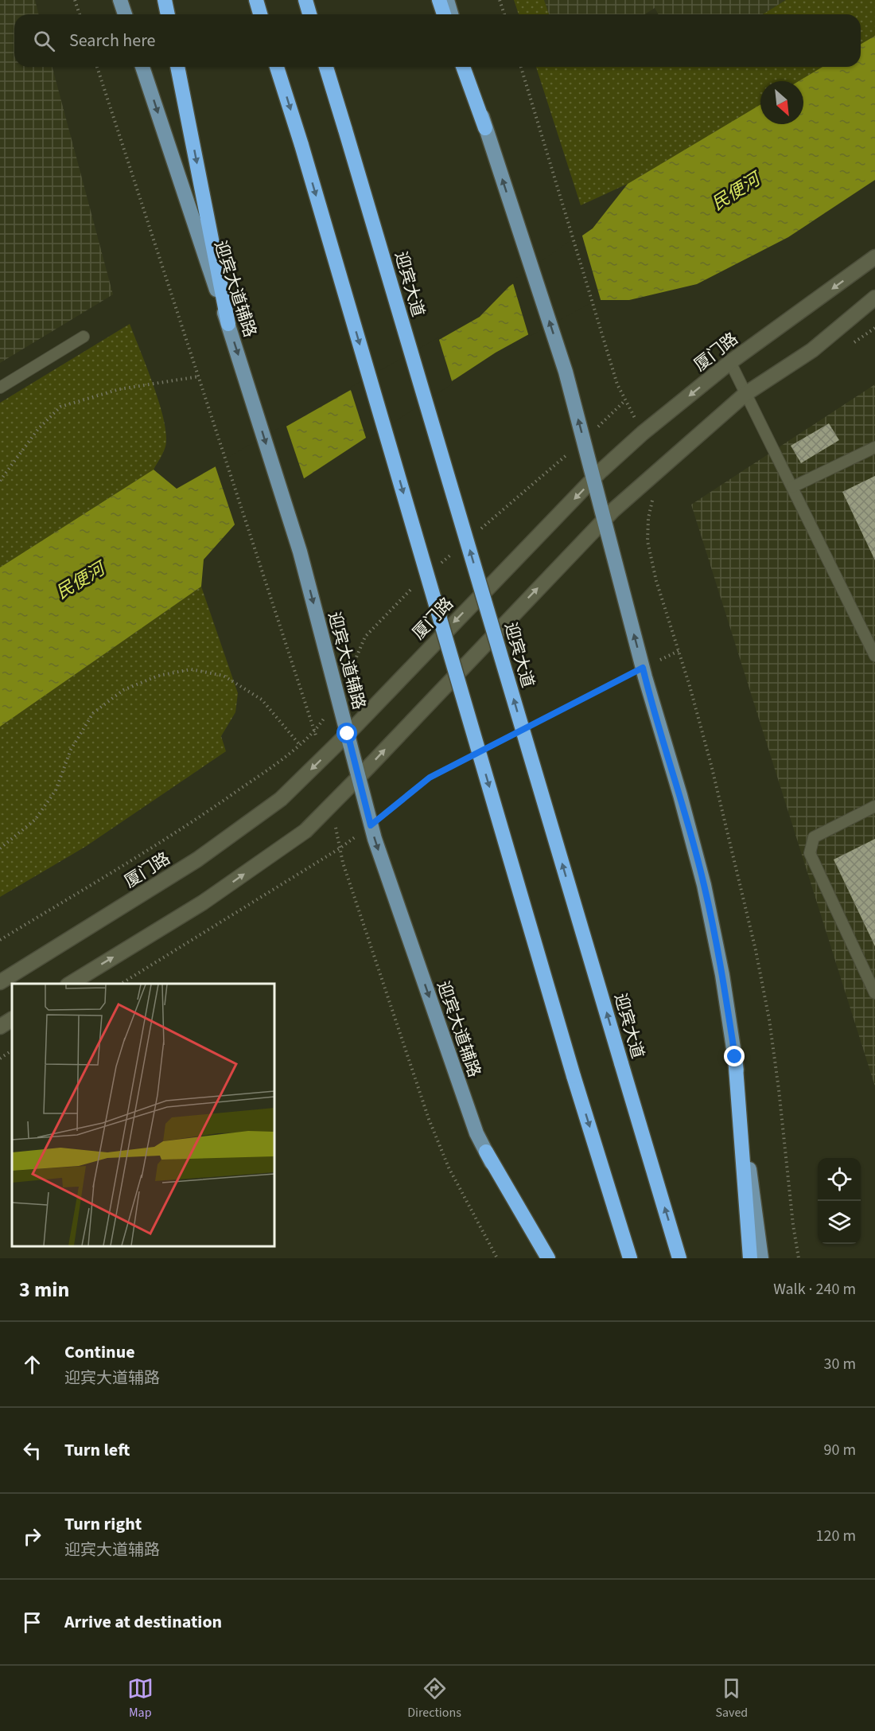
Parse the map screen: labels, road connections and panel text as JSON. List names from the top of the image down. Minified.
{"streets":{"highway":["迎宾大道"],"main road":["迎宾大道辅路"],"street":["厦门路"]},"crossings":[["迎宾大道辅路","厦门路"]],"one_way":["迎宾大道辅路"],"water":["民便河"],"north":"bottom right","page":{"search":"Search here","heading":["3 min","Walk · 240 m"],"list":[["Continue","迎宾大道辅路","30 m"],["Turn left","90 m"],["Turn right","迎宾大道辅路","120 m"],"Arrive at destination"],"nav":["Map","Directions","Saved"]}}
